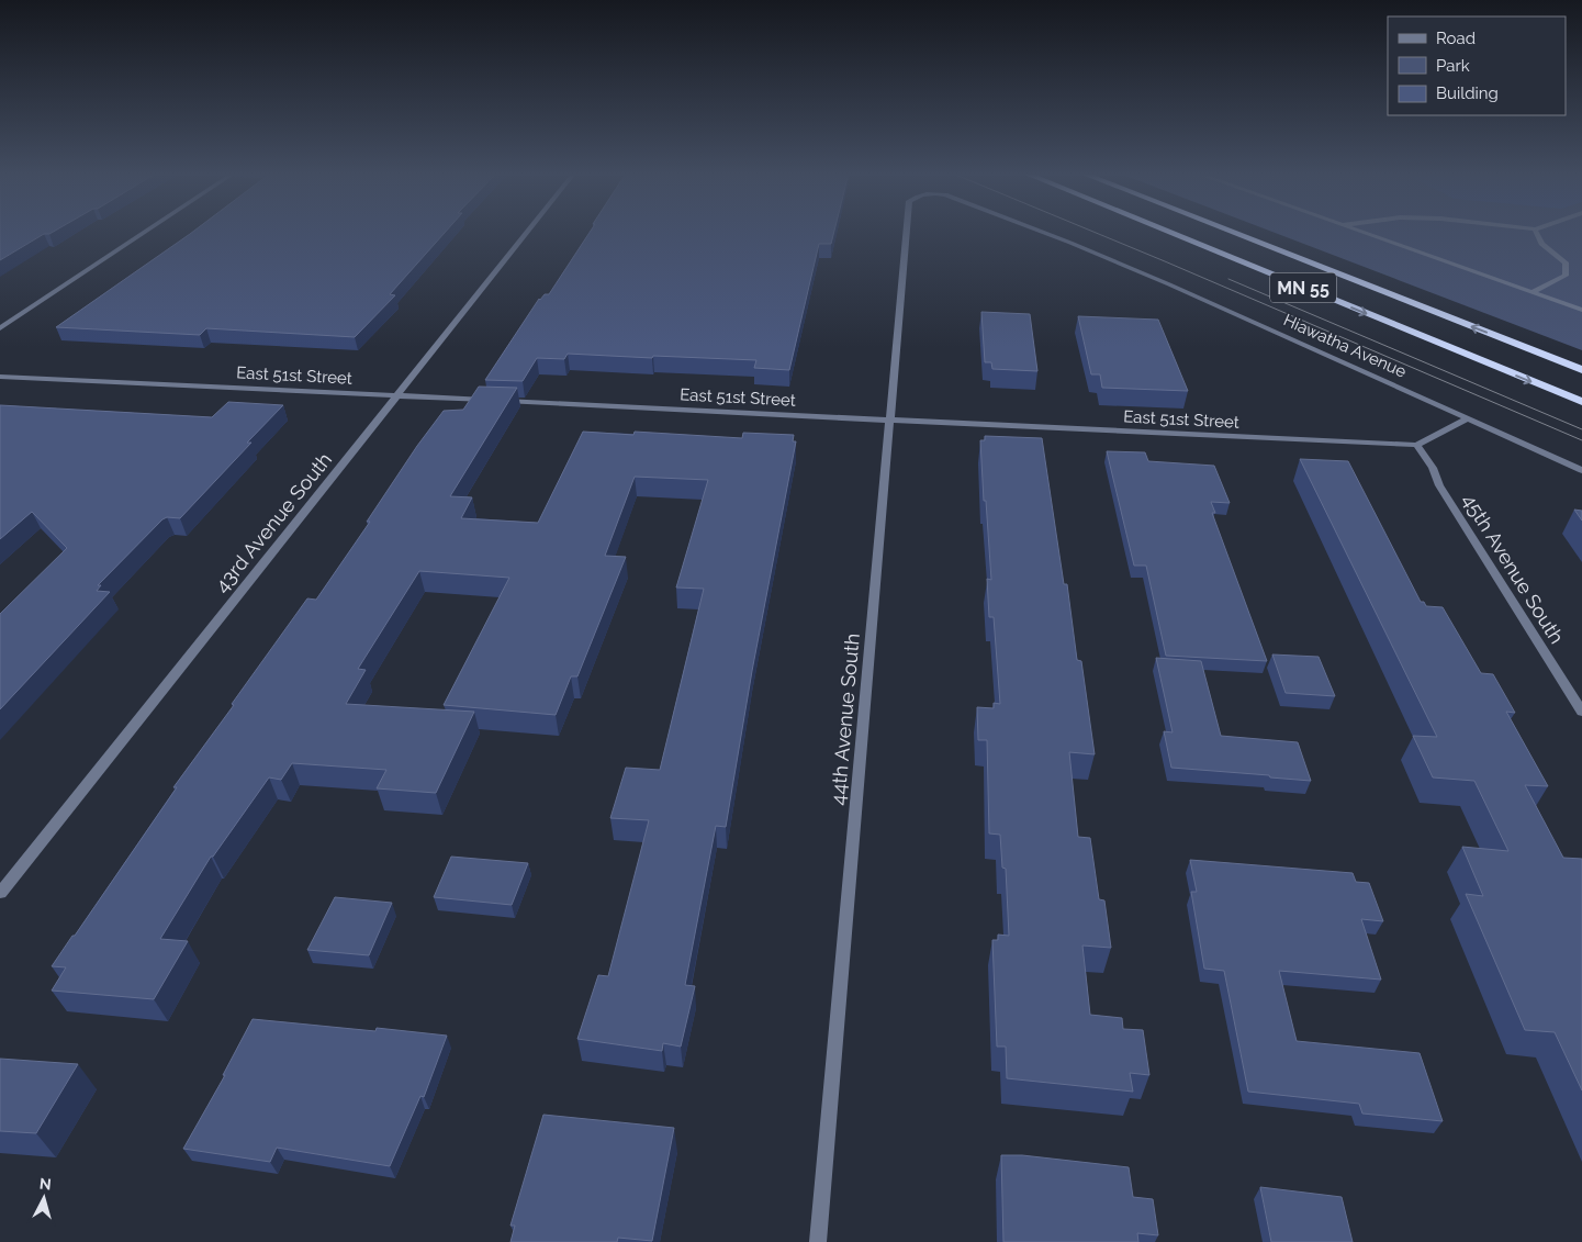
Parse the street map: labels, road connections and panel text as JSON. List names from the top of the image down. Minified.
{"streets":{"highway":["MN 55","Hiawatha Avenue"],"street":["East 51st Street","43rd Avenue South","45th Avenue South","44th Avenue South"]},"crossings":[["Hiawatha Avenue","East 51st Street"],["East 51st Street","43rd Avenue South"],["East 51st Street","45th Avenue South"],["East 51st Street","44th Avenue South"]],"legend":["Road","Park","Building"],"north":"top"}
